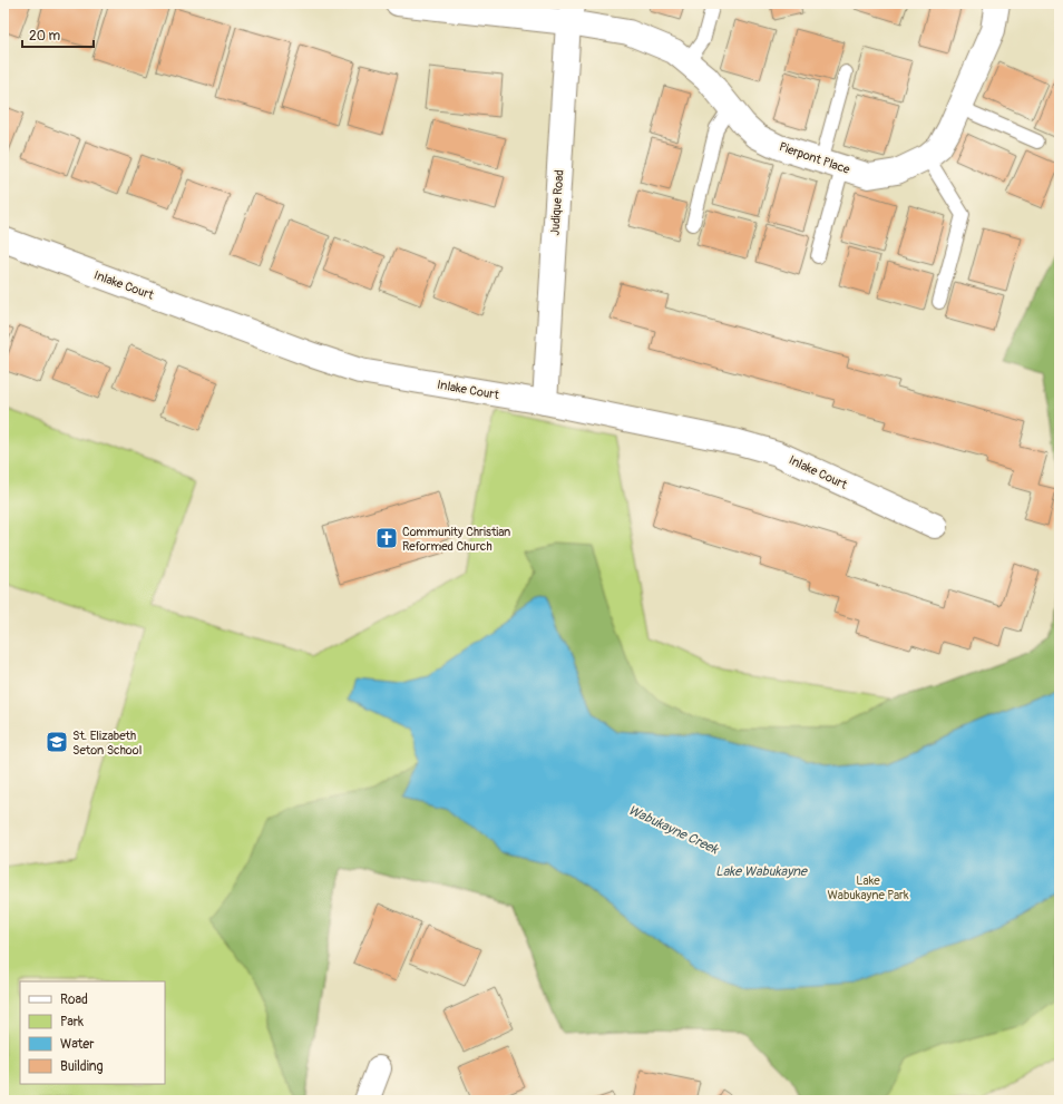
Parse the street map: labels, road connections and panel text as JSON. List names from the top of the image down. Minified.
{"streets":{"street":["Pierpont Place","Judique Road","Inlake Court"]},"crossings":[["Pierpont Place","Judique Road"],["Judique Road","Inlake Court"]],"water":["Wabukayne Creek","Lake Wabukayne"],"parks":["Lake Wabukayne Park"],"places":{"church":["Community Christian Reformed Church"],"school or university":["St. Elizabeth Seton School"]},"legend":["Road","Park","Water","Building"],"scale_bar":"20 m"}
